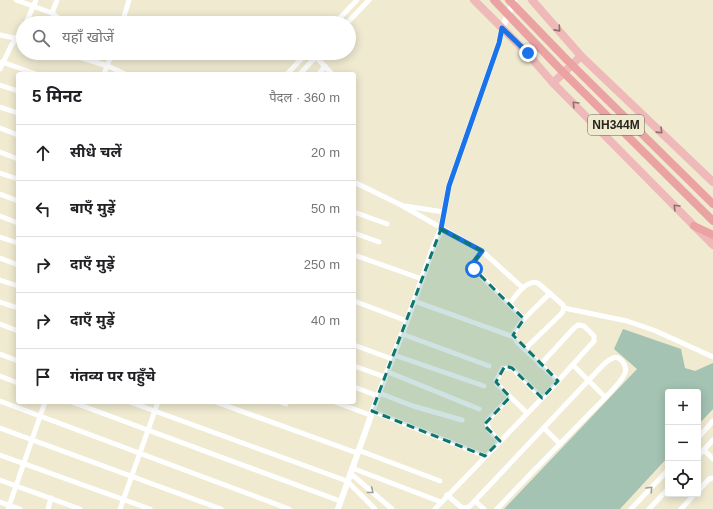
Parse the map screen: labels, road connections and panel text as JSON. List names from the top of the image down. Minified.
{"streets":{"highway":["NH344M"]},"page":{"search":"यहाँ खोजें","heading":["5 मिनट","पैदल · 360 m"],"list":[["सीधे चलें","20 m"],["बाएँ मुड़ें","50 m"],["दाएँ मुड़ें","250 m"],["दाएँ मुड़ें","40 m"],"गंतव्य पर पहुँचे"],"map_buttons":["+","−"]}}
